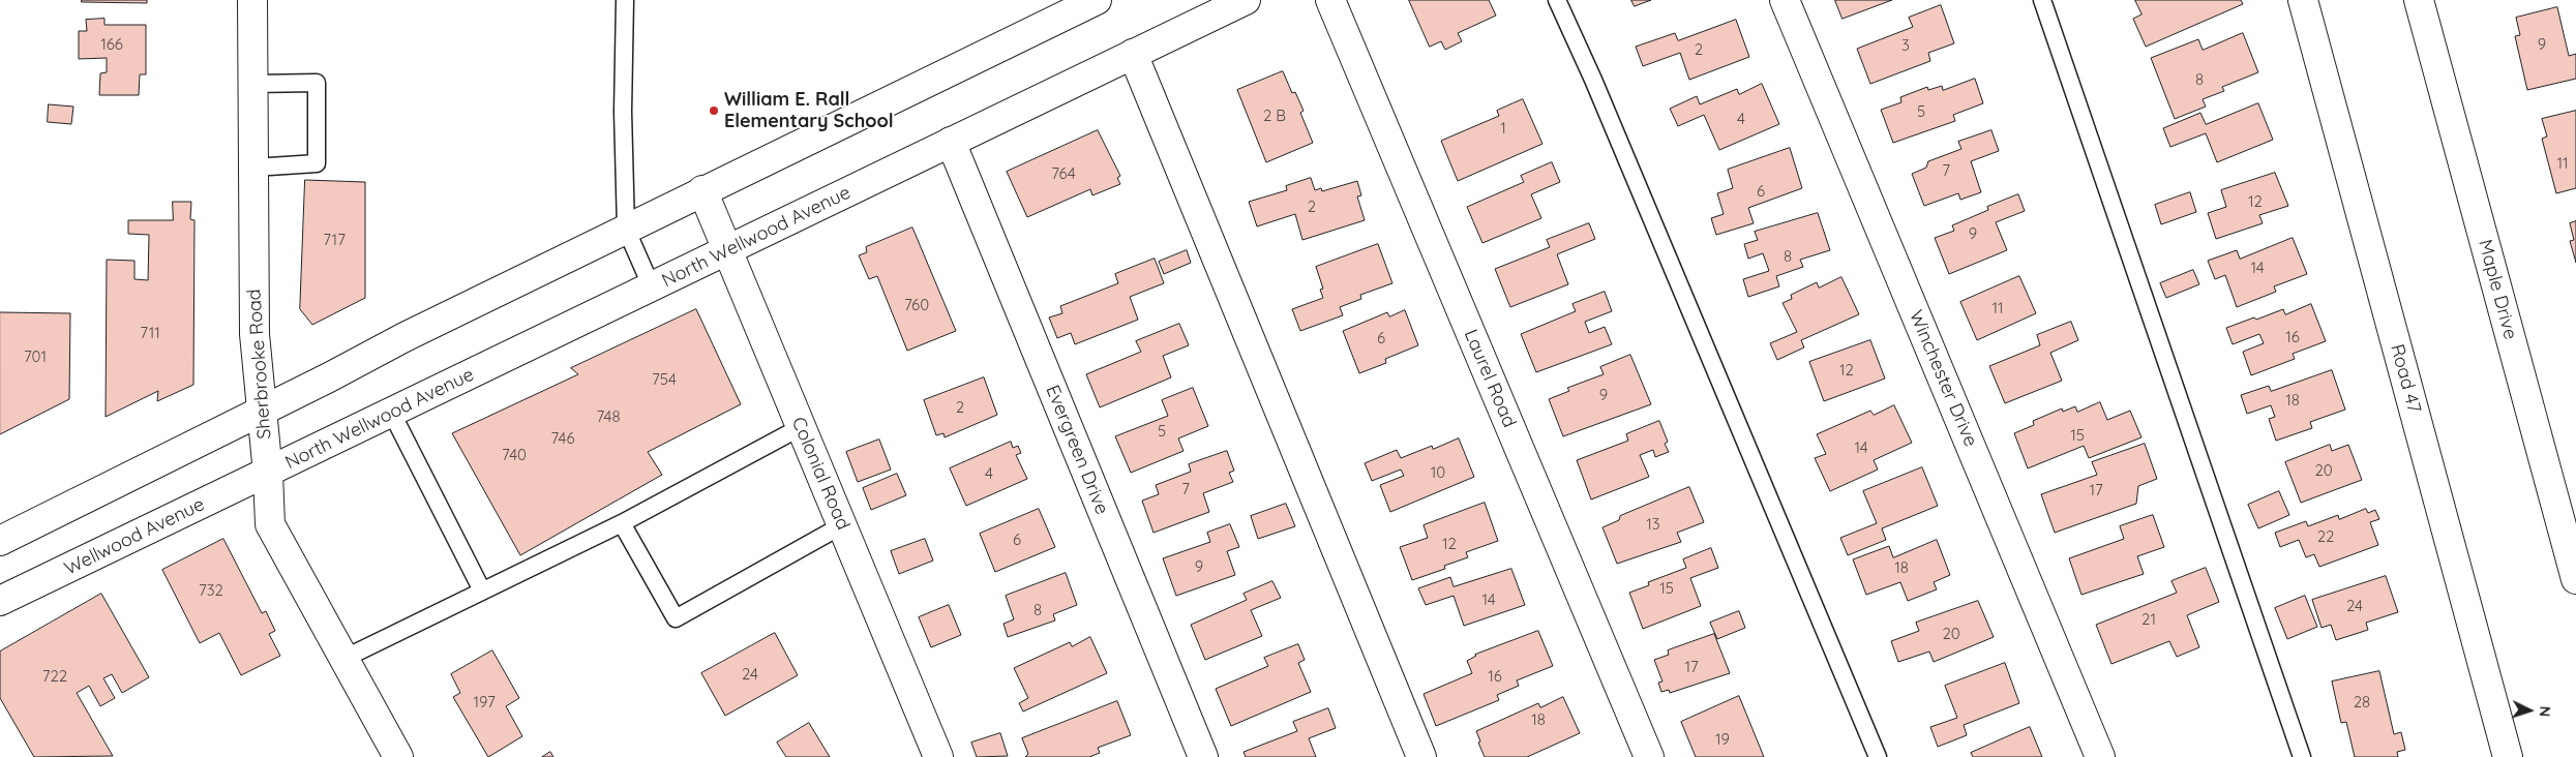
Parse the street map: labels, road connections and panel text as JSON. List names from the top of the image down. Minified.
{"streets":{"street":["North Wellwood Avenue","Maple Drive","Sherbrooke Road","Laurel Road","Winchester Drive","Road 47","Evergreen Drive","Colonial Road","Wellwood Avenue"]},"crossings":[["North Wellwood Avenue","Sherbrooke Road"],["North Wellwood Avenue","Evergreen Drive"],["North Wellwood Avenue","Colonial Road"],["North Wellwood Avenue","Wellwood Avenue"],["Sherbrooke Road","Wellwood Avenue"]],"places":["William E. Rall Elementary School"],"house_numbers":["166","9","3","2","8","5","2 B","4","1","11","7","764","6","12","2","9","717","8","14","760","11","711","16","6","701","12","754","9","18","2","748","5","15","746","14","740","20","10","4","7","17","13","22","6","12","9","18","15","732","14","24","8","21","20","17","24","722","16","197","28","18","19"],"north":"right"}
